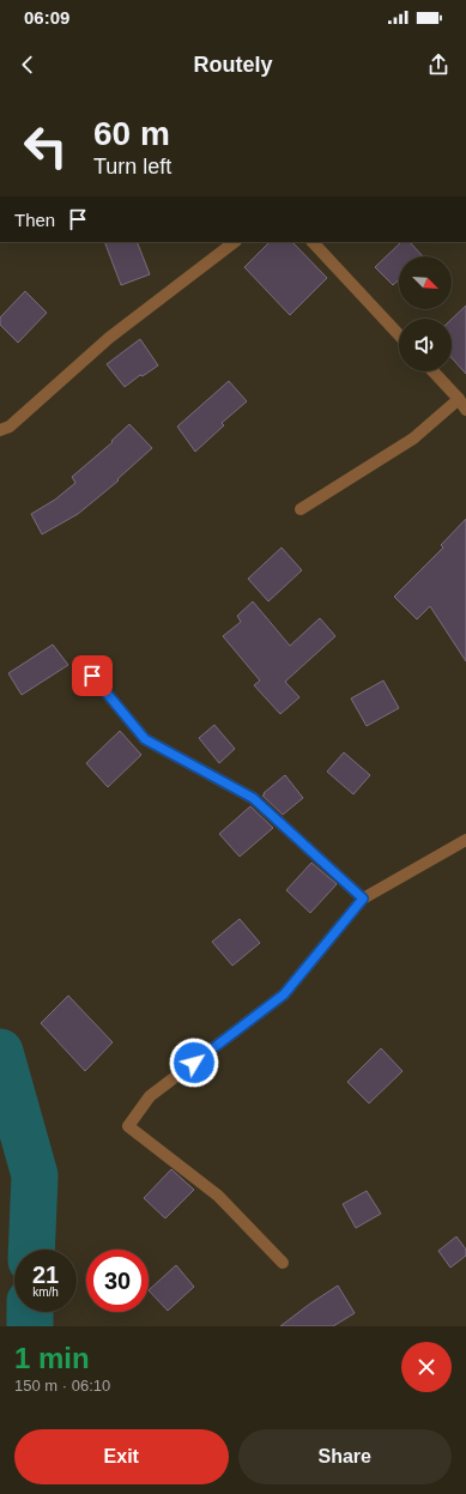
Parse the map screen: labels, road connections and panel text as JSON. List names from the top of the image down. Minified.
{"north":"bottom right","page":{"status":"06:09","header":"Routely","turn":["60 m","Turn left"],"then":"Then","speed":"21 km/h","limit":"30","heading":["1 min","150 m · 06:10"],"buttons":["Exit","Share"]}}
